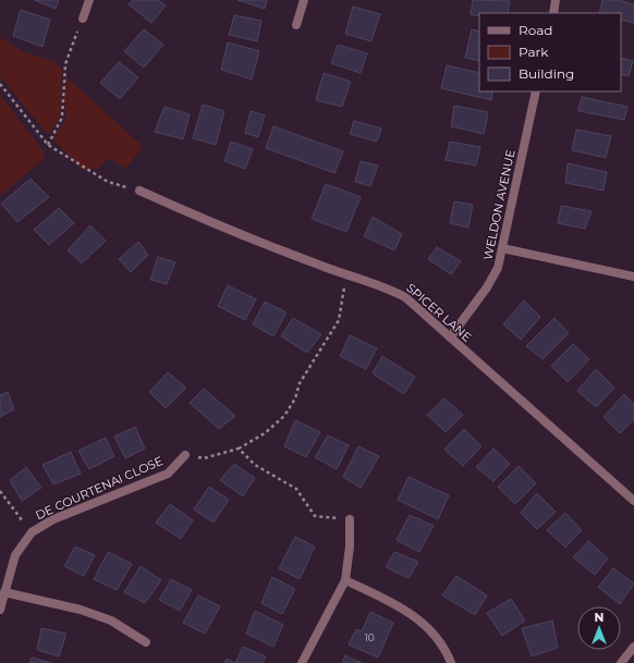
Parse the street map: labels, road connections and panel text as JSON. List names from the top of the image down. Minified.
{"streets":{"street":["WELDON AVENUE","SPICER LANE","DE COURTENAI CLOSE"]},"crossings":[["WELDON AVENUE","SPICER LANE"]],"house_numbers":["10"],"legend":["Road","Park","Building"],"north":"top"}
